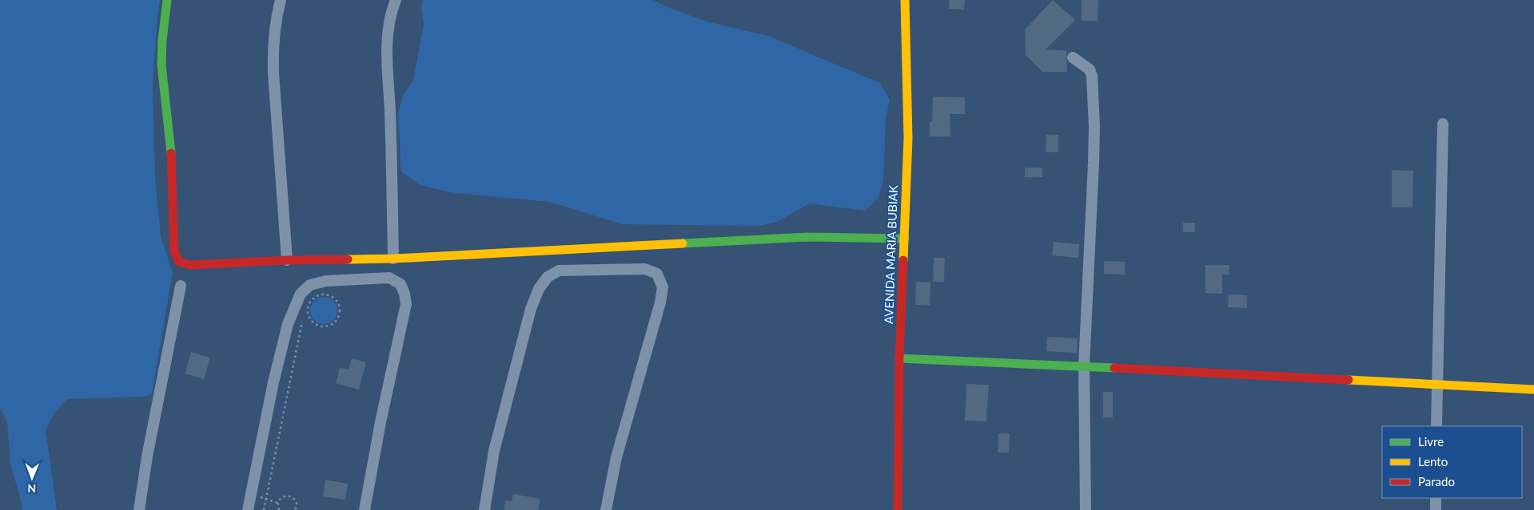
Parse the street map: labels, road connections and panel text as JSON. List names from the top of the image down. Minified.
{"streets":{"street":["AVENIDA MARIA BUBIAK"]},"legend":["Livre","Lento","Parado"],"north":"bottom"}
